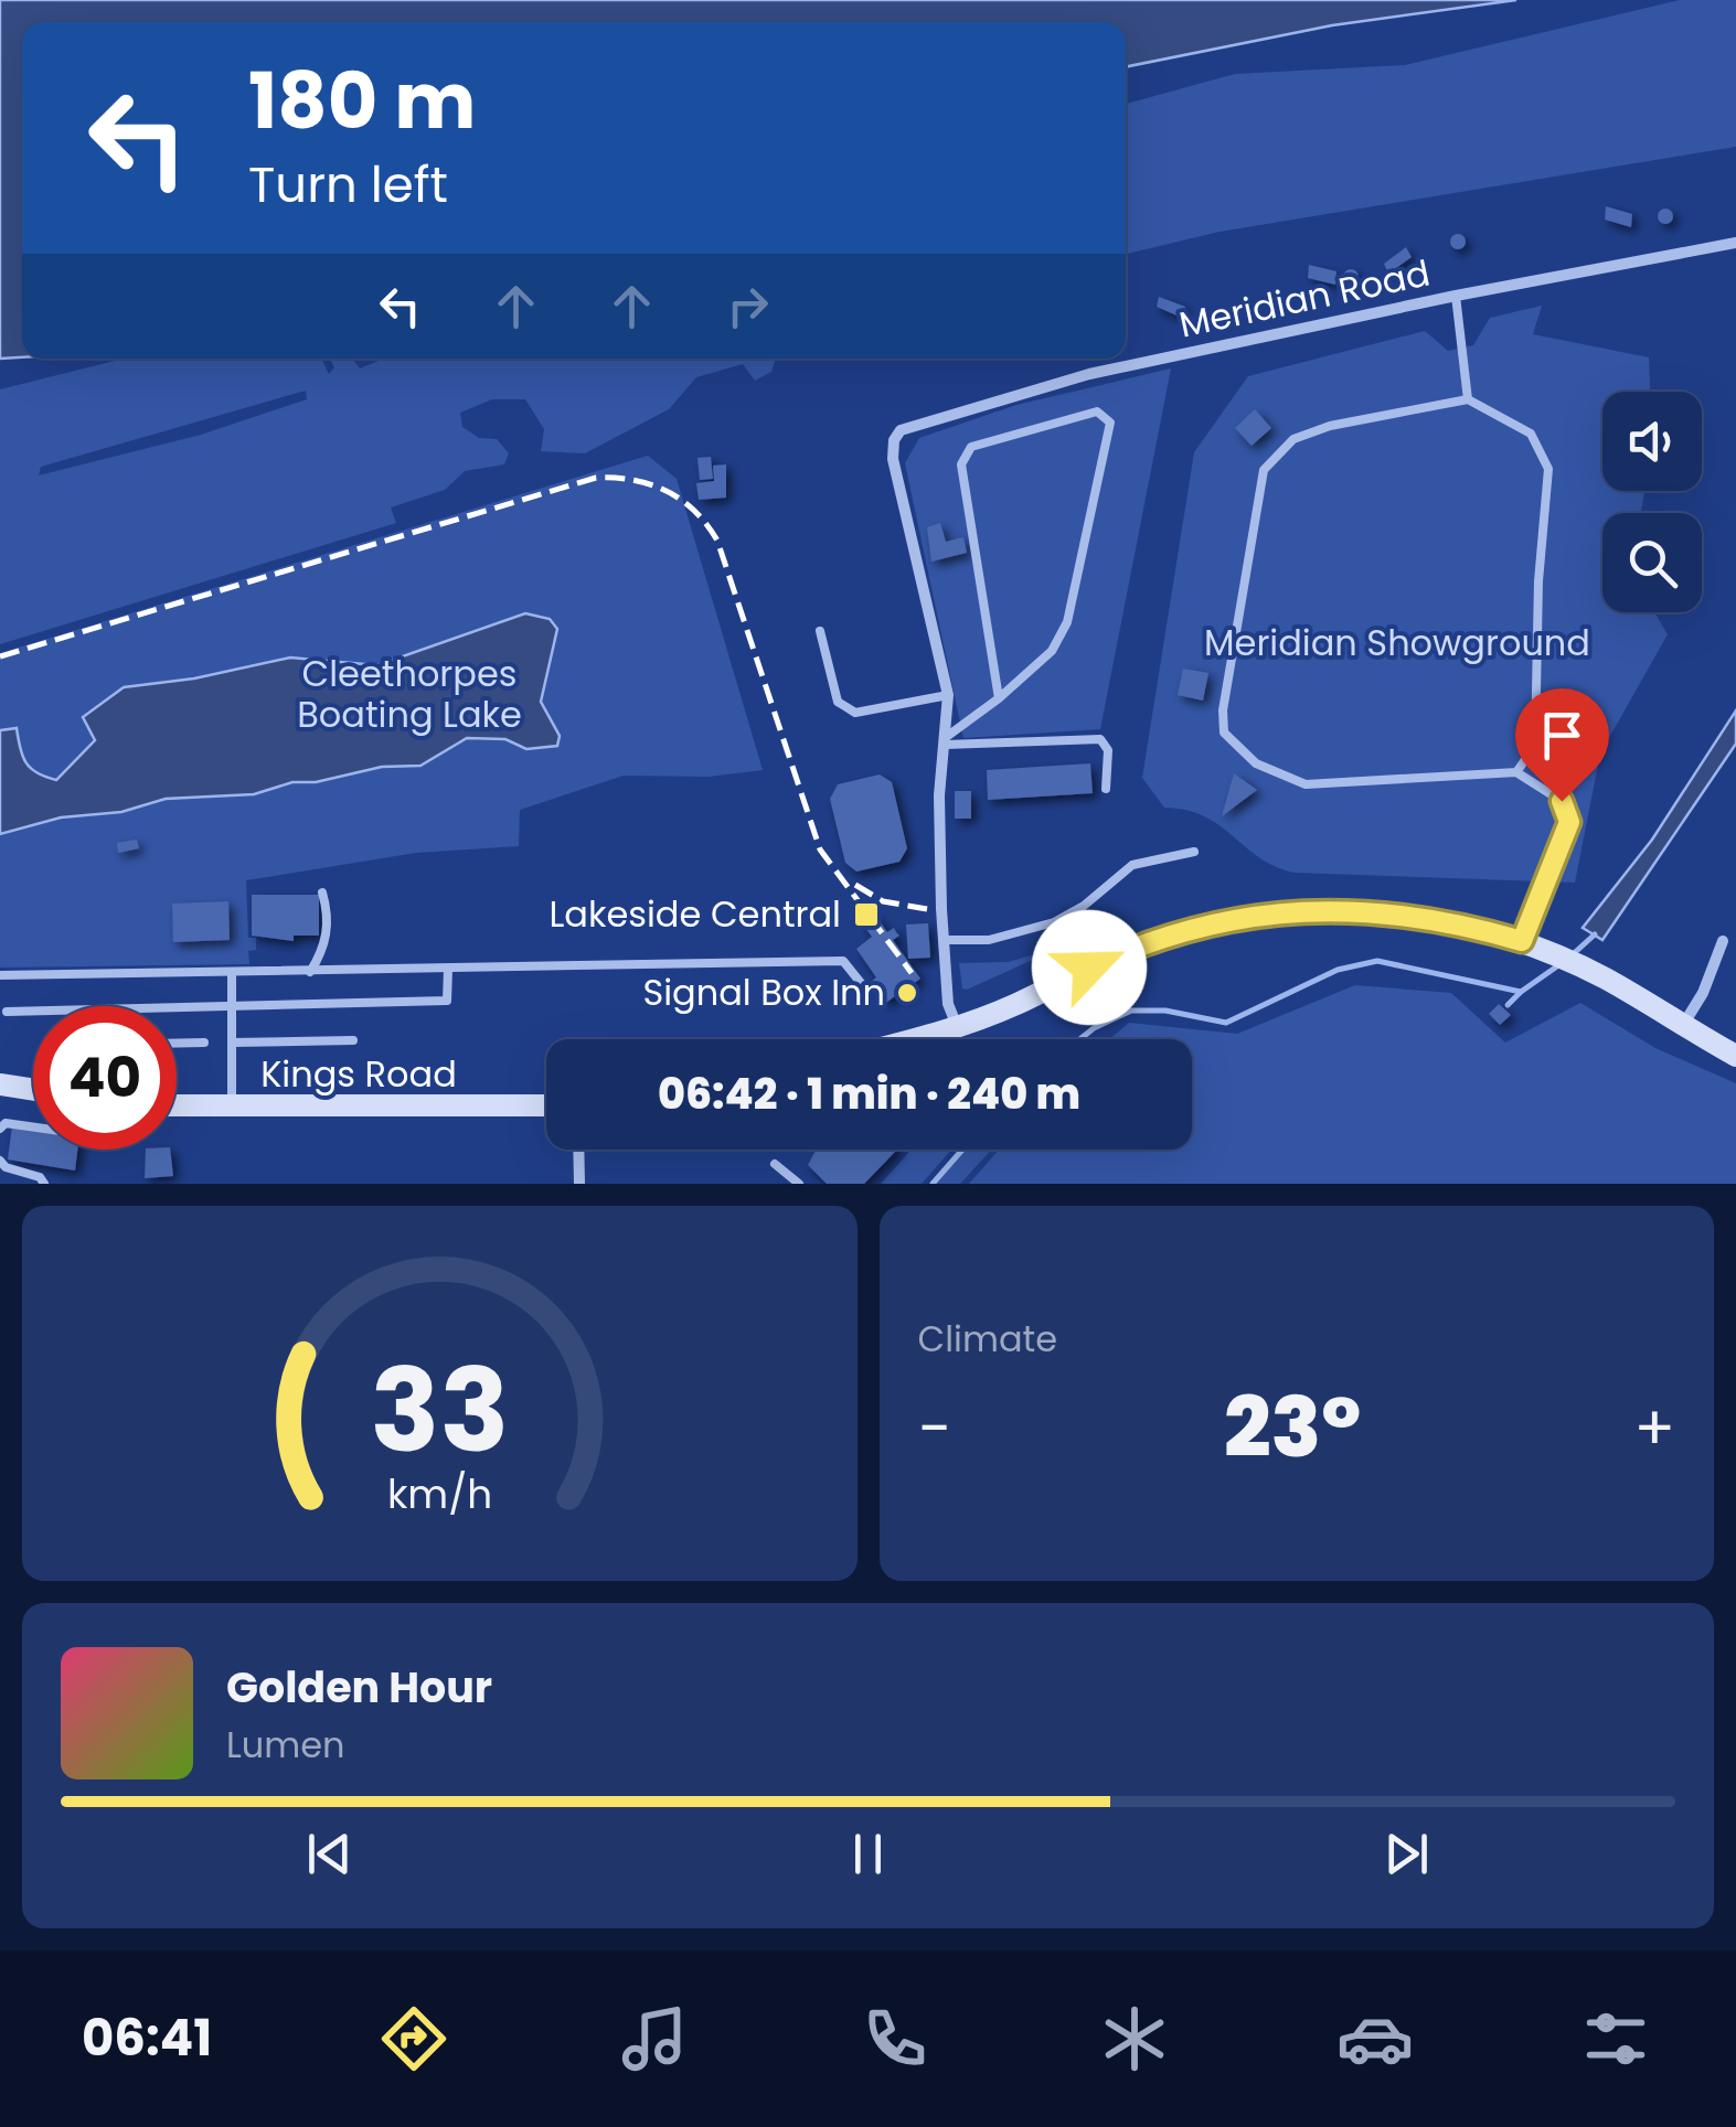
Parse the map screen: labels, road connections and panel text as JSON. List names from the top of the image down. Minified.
{"streets":{"street":["Meridian Road","Kings Road"]},"parks":["Meridian Showground","Cleethorpes Boating Lake"],"places":{"transit":["Lakeside Central"],"other":["Signal Box Inn"]},"page":{"turn":["180 m","Turn left"],"limit":"40","trip":"06:42 · 1 min · 240 m","tile":"Climate","heat":["−","23°","+"],"song":["Golden Hour","Lumen"],"tabs":"06:41","gauge":["33","km/h"]}}
